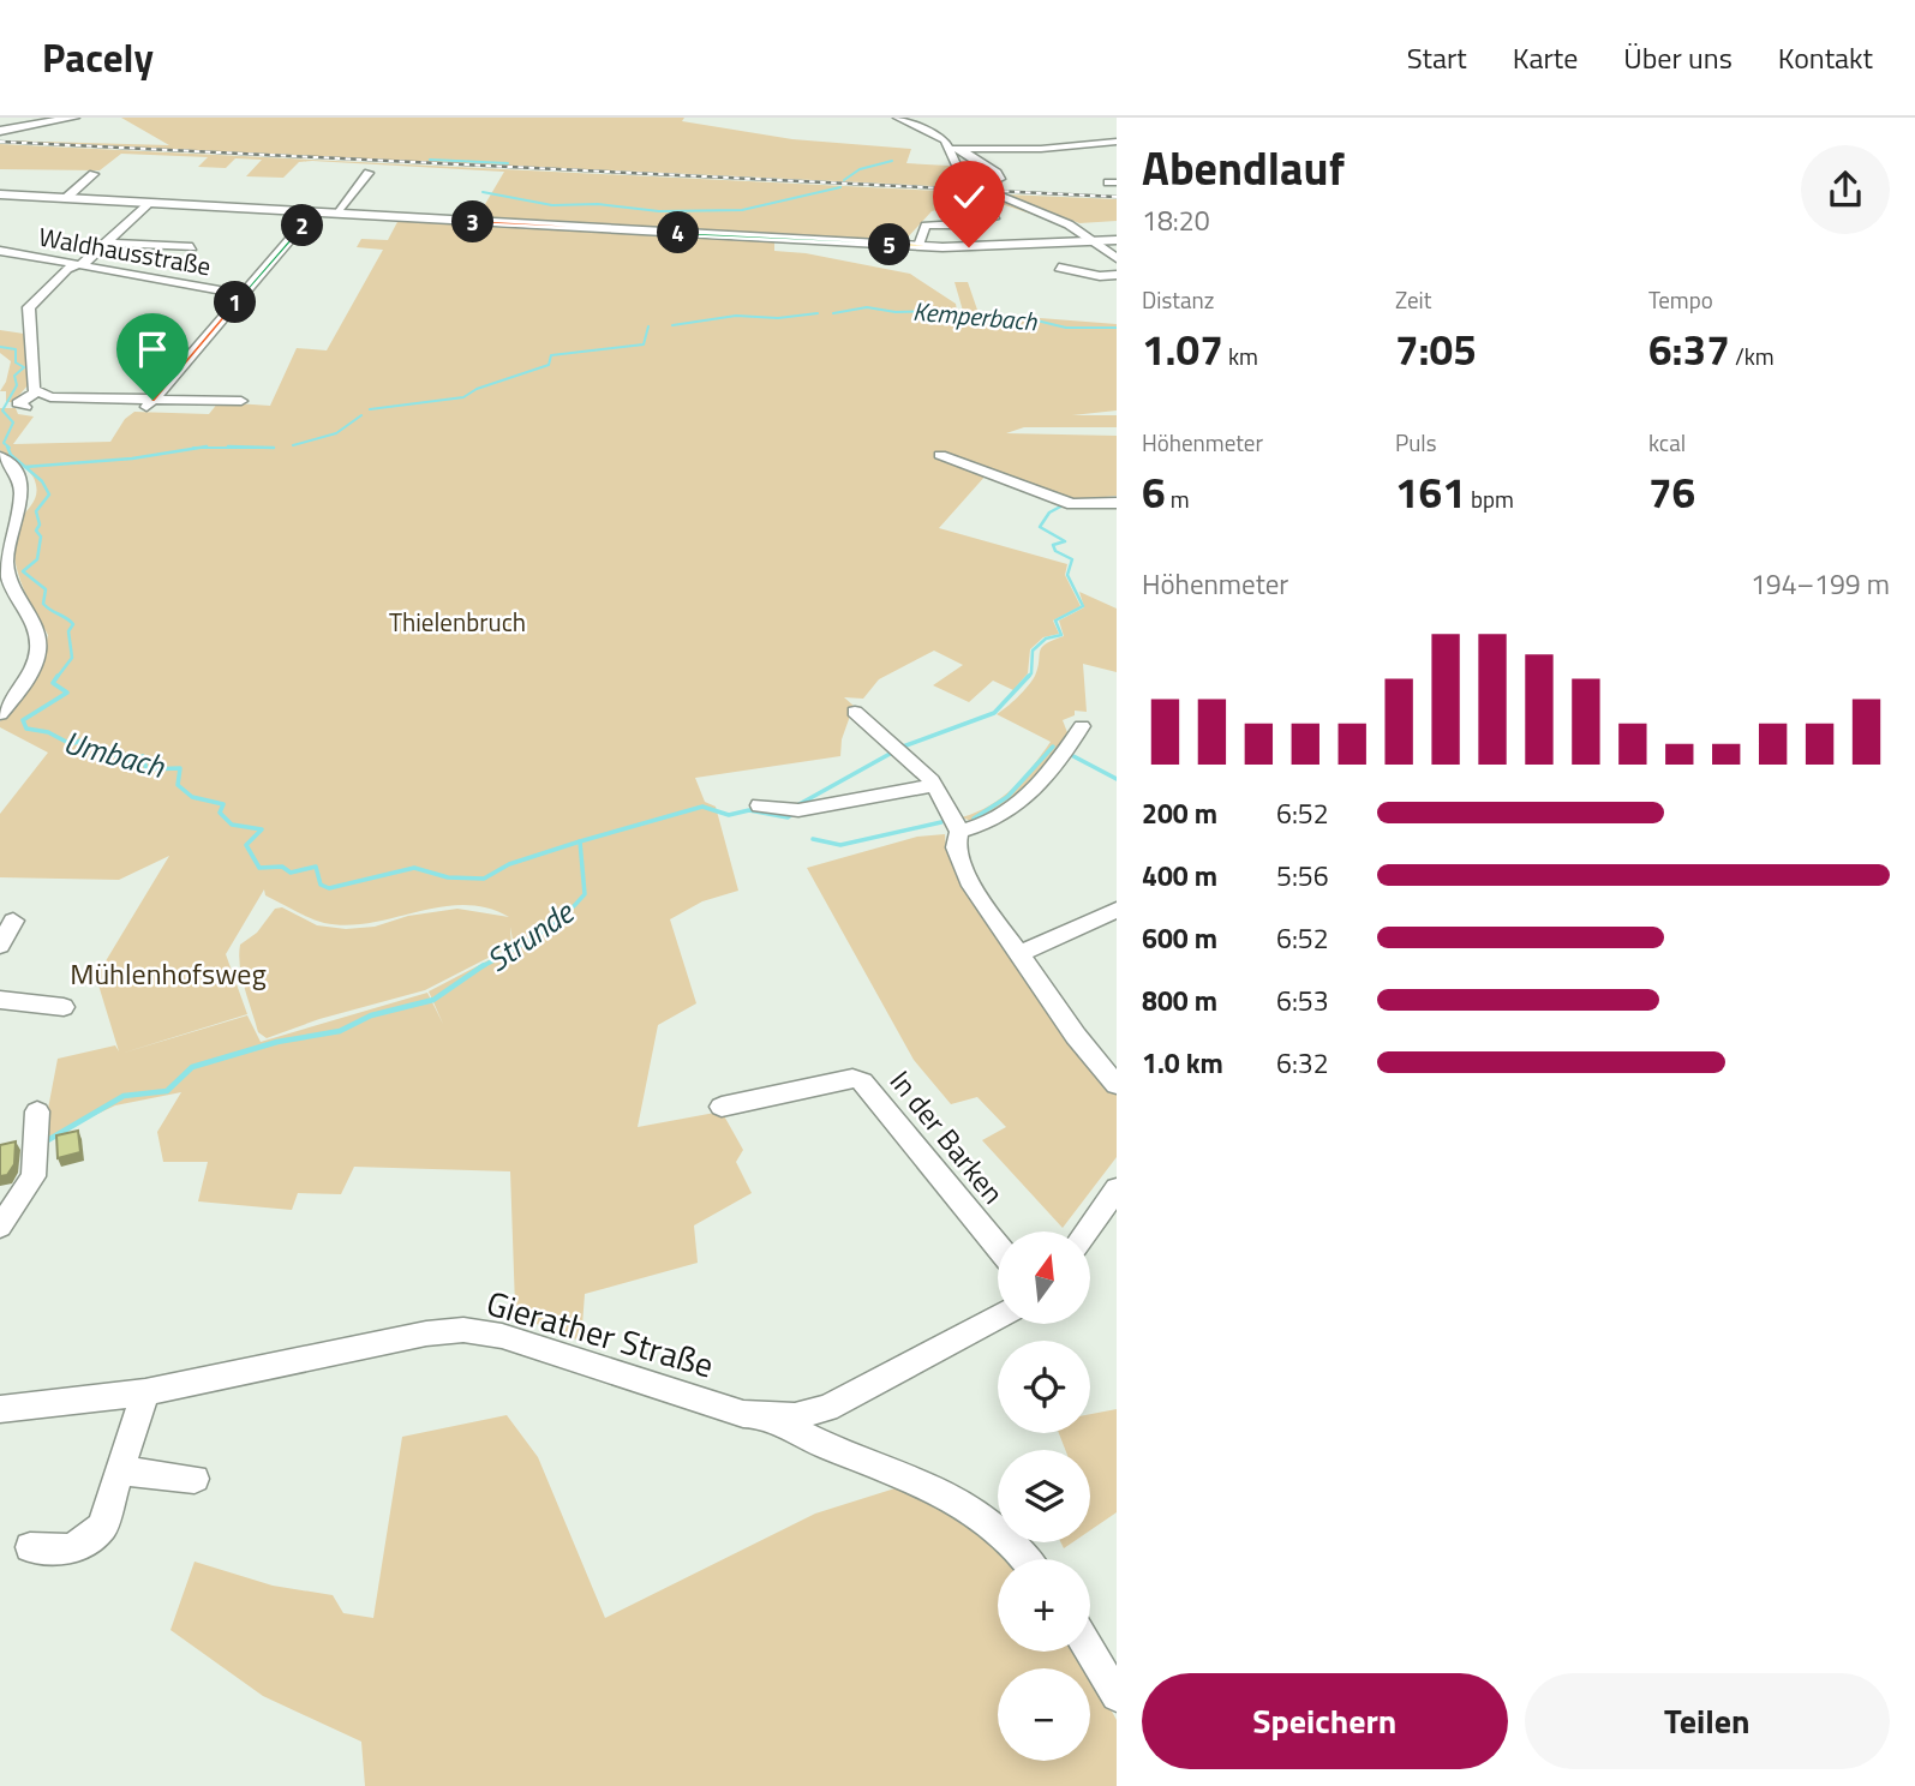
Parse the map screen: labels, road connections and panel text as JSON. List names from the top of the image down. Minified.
{"streets":{"street":["Waldhausstraße","In der Barken","Gierather Straße"]},"water":["Kemperbach","Umbach","Strunde"],"parks":["Thielenbruch","Mühlenhofsweg"],"north":"top","page":{"header":"Pacely","nav":["Start","Karte","Über uns","Kontakt"],"heading":["Abendlauf","18:20"],"pins":["3","2","4","5","1"],"stats":[["Distanz","1.07 km"],["Zeit","7:05"],["Tempo","6:37 /km"],["Höhenmeter","6 m"],["Puls","161 bpm"],["kcal","76"]],"chart":["Höhenmeter","194–199 m"],"list":[{"name":"200 m","note":"6:52"},{"name":"400 m","note":"5:56"},{"name":"600 m","note":"6:52"},{"name":"800 m","note":"6:53"},{"name":"1.0 km","note":"6:32"}],"map_buttons":["+","−"],"buttons":["Speichern","Teilen"]}}
